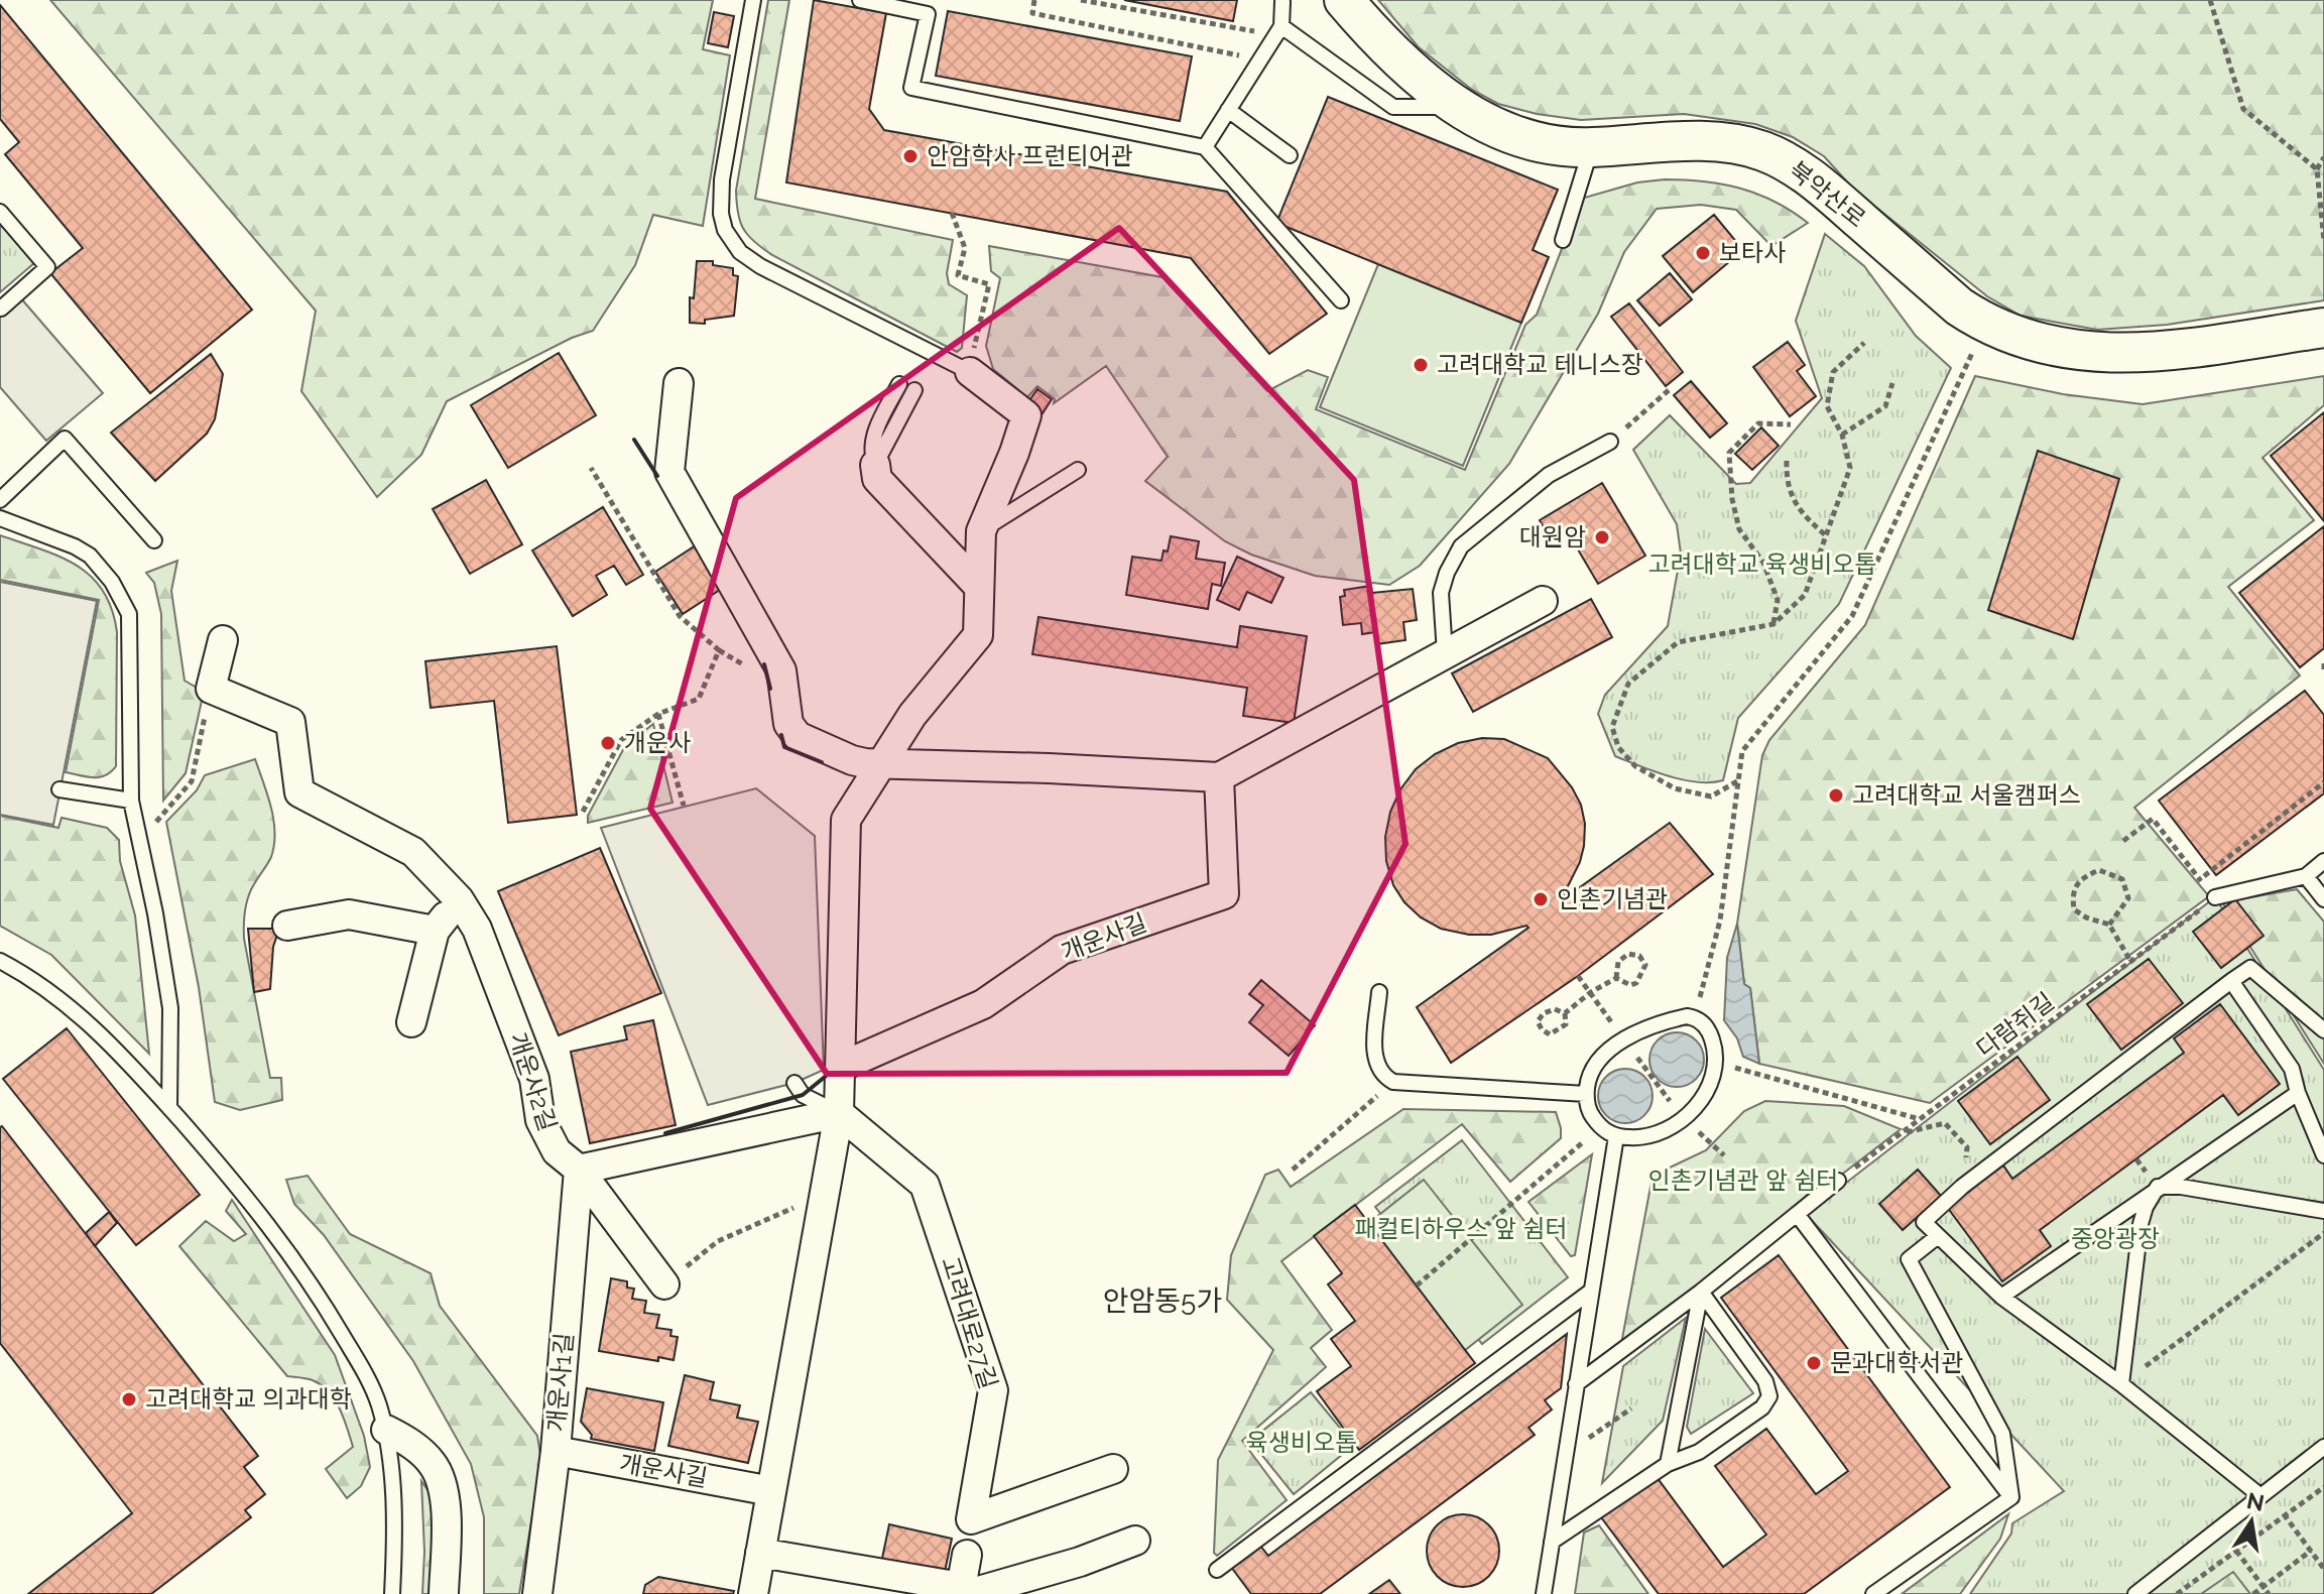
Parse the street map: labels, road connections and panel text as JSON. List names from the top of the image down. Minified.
{"streets":{"street":["북악산로","개운사길","개운사2길","고려대로27길","개운사1길"],"path":["다람쥐길"]},"crossings":[["개운사길","개운사1길"],["개운사2길","개운사1길"]],"districts":["안암동5가"],"parks":["고려대학교 육생비오톱","인촌기념관 앞 쉼터","패컬티하우스 앞 쉼터","중앙광장","육생비오톱"],"places":["안암학사 프런티어관","보타사","고려대학교 테니스장","대원암","개운사","고려대학교 서울캠퍼스","인촌기념관","문과대학서관","고려대학교 의과대학"],"north":"top"}
